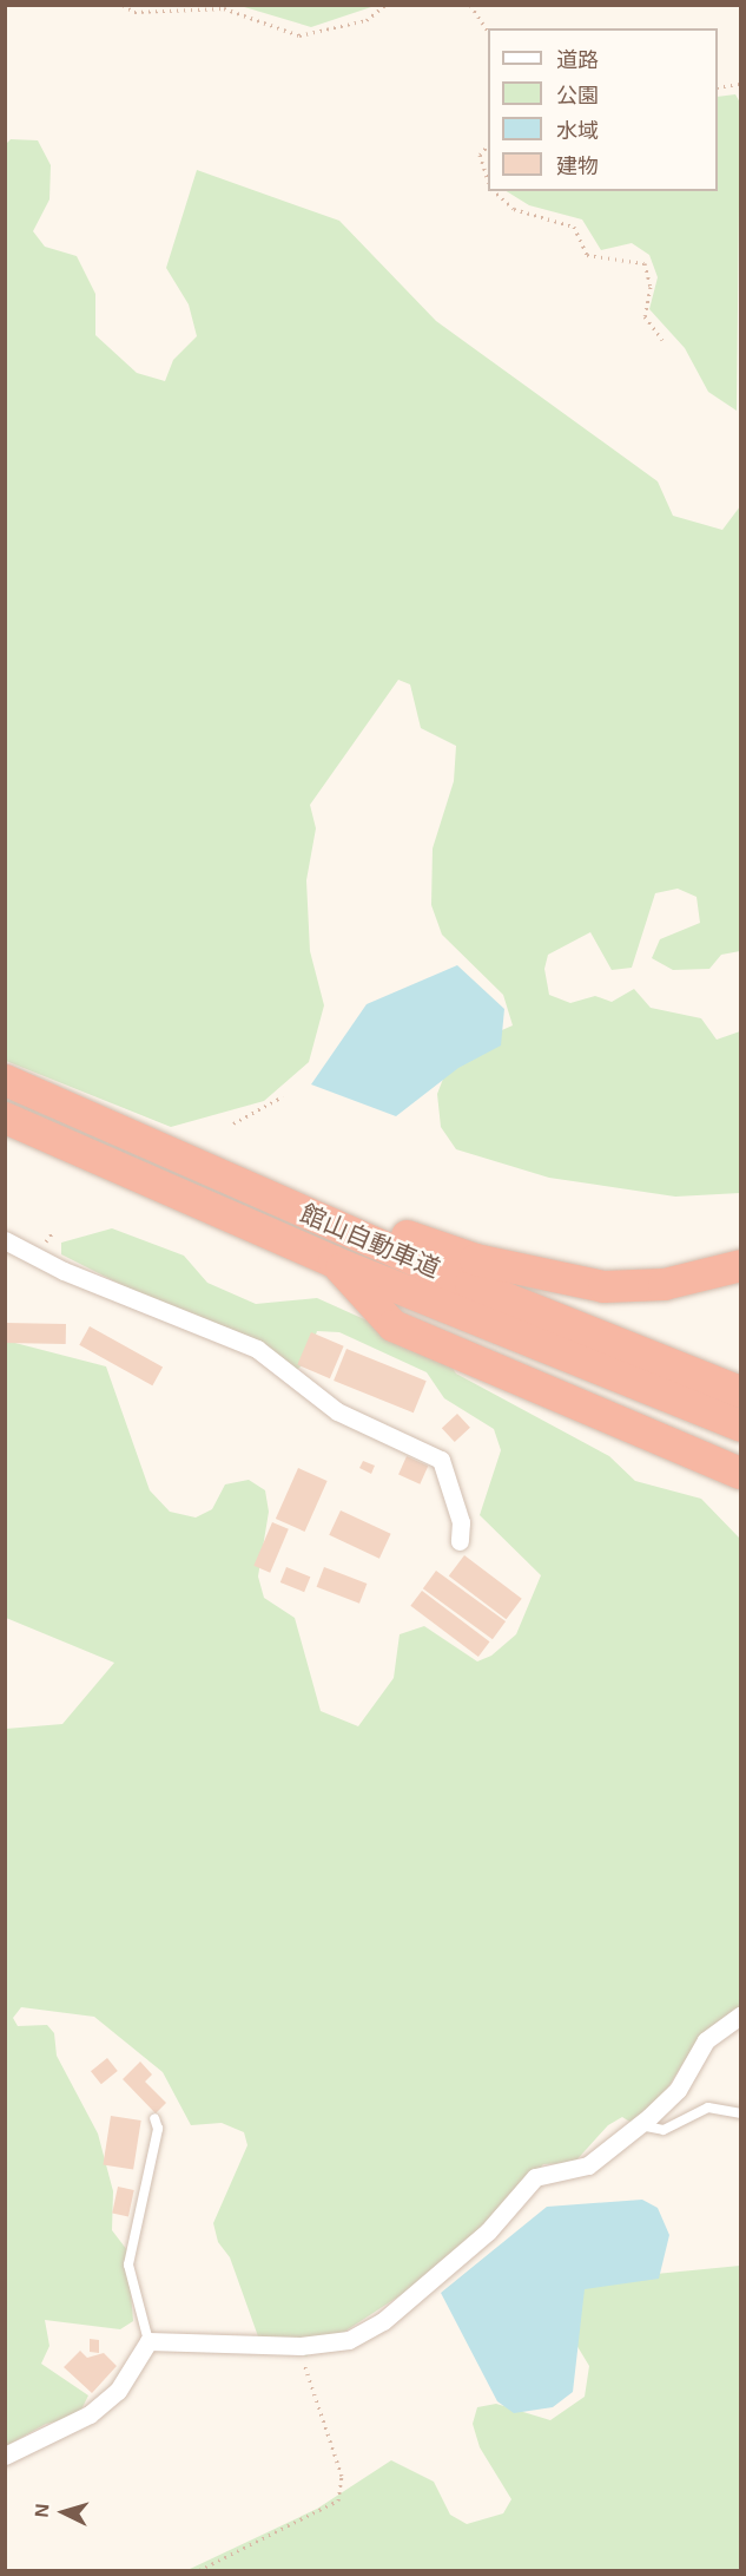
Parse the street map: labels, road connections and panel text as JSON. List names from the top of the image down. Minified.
{"streets":{"highway":["館山自動車道"]},"legend":["道路","公園","水域","建物"],"north":"left"}
